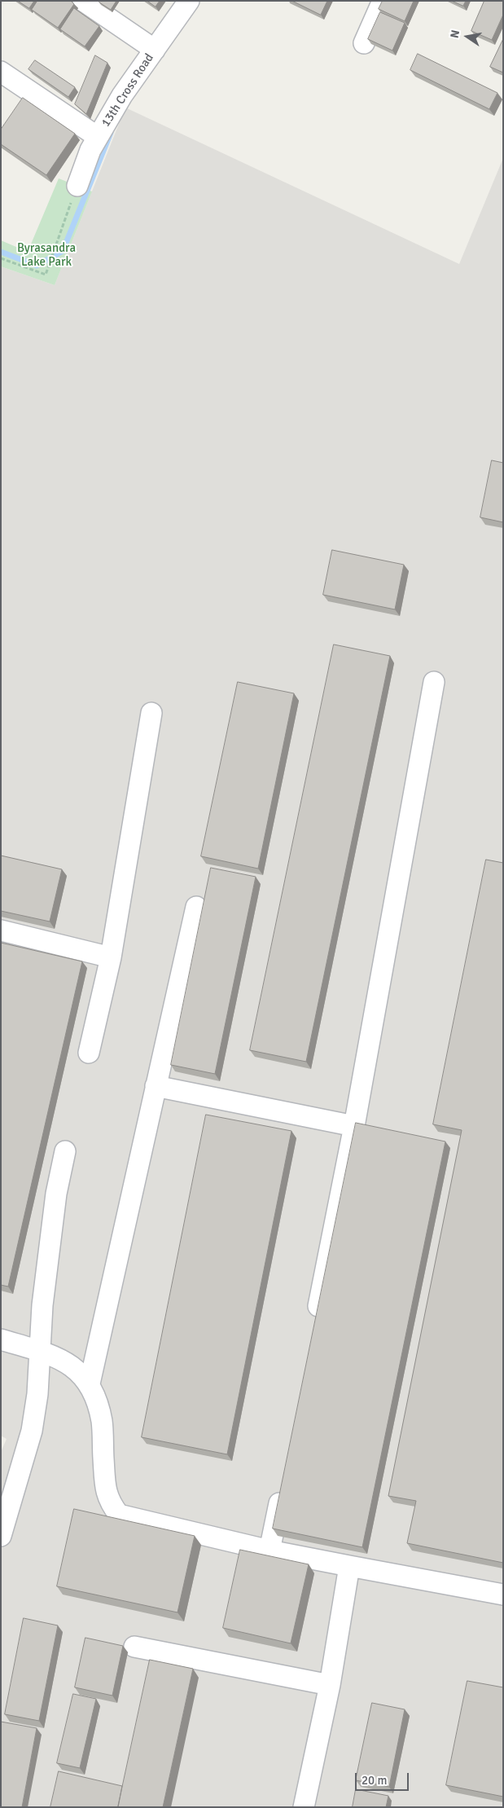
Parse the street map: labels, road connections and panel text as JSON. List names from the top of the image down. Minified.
{"streets":{"street":["13th Cross Road"]},"parks":["Byrasandra Lake Park"],"scale_bar":"20 m","north":"left"}
